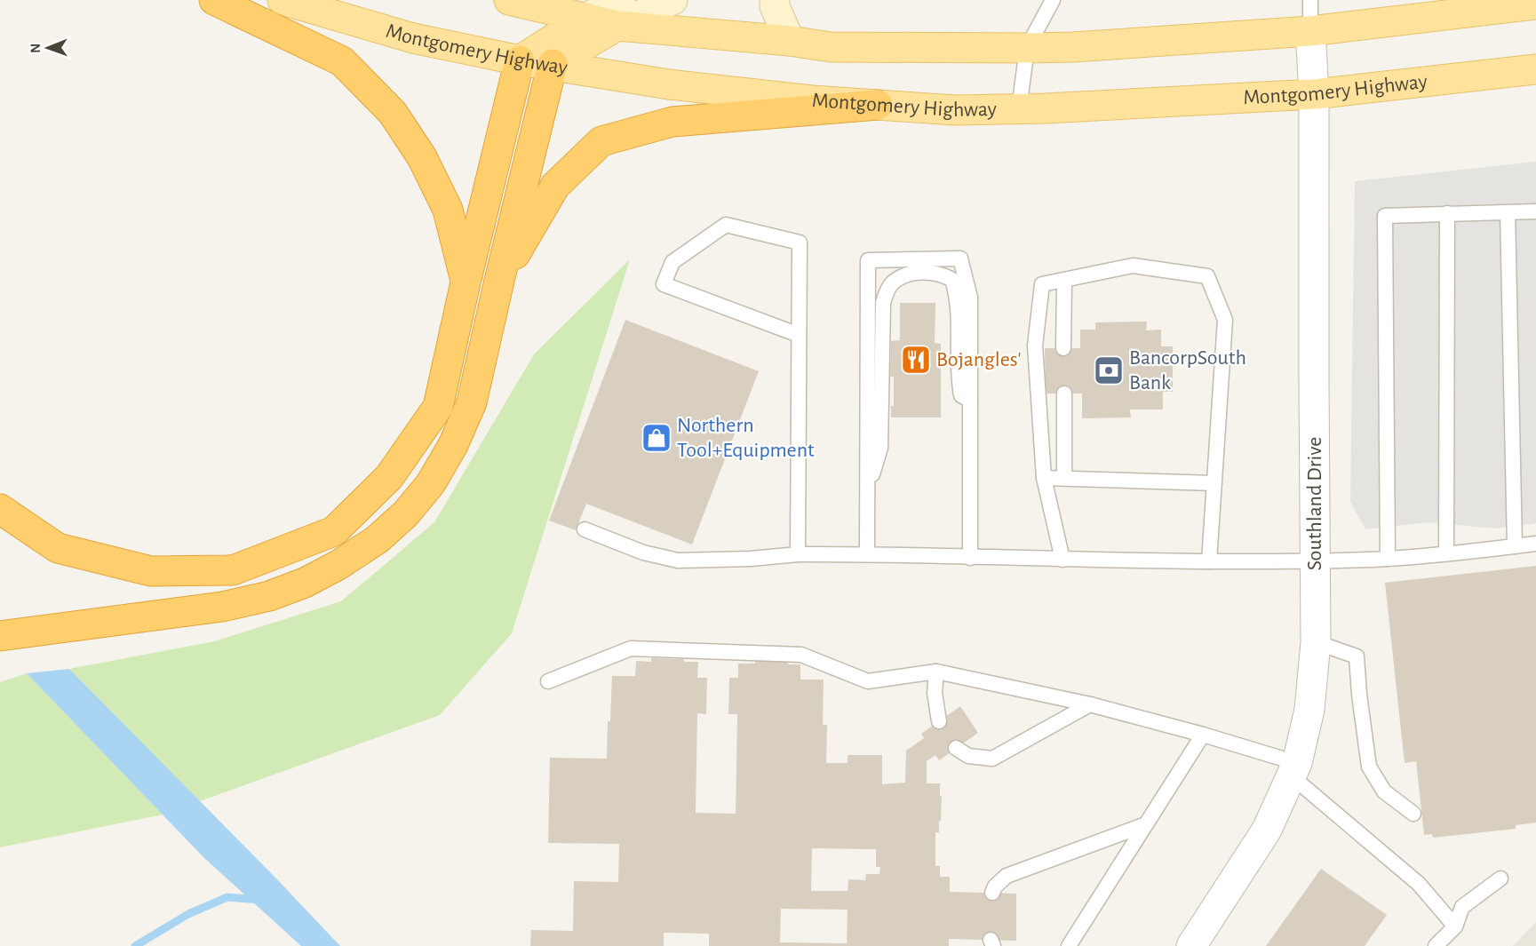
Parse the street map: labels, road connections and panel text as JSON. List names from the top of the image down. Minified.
{"streets":{"main road":["Montgomery Highway"],"street":["Southland Drive"]},"crossings":[["Montgomery Highway","Southland Drive"]],"places":{"restaurant":["Bojangles'"],"bank":["BancorpSouth Bank"],"shop":["Northern Tool+Equipment"]},"north":"left"}
